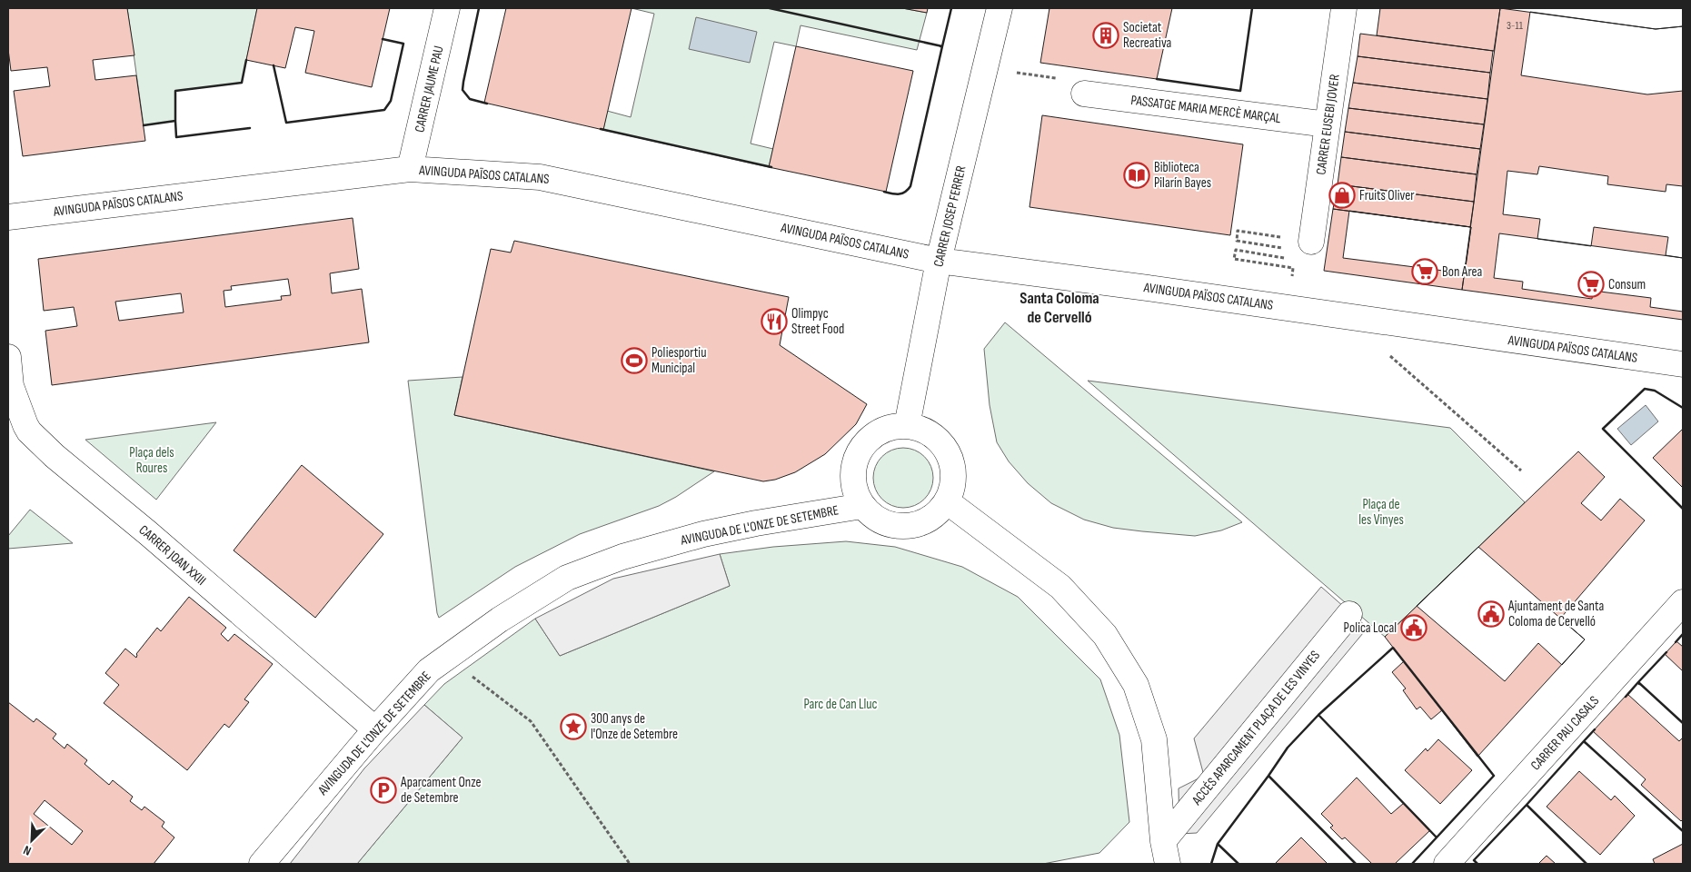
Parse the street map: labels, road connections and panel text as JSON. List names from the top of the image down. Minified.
{"streets":{"street":["CARRER JAUME PAU","PASSATGE MARIA MERCÈ MARÇAL","CARRER EUSEBI JOVER","AVINGUDA PAÏSOS CATALANS","CARRER JOSEP FERRER","AVINGUDA DE L'ONZE DE SETEMBRE","CARRER JOAN XXIII","ACCÉS APARCAMENT PLAÇA DE LES VINYES","CARRER PAU CASALS"]},"crossings":[["CARRER JAUME PAU","AVINGUDA PAÏSOS CATALANS"],["PASSATGE MARIA MERCÈ MARÇAL","CARRER EUSEBI JOVER"],["AVINGUDA PAÏSOS CATALANS","CARRER JOSEP FERRER"],["CARRER JOSEP FERRER","AVINGUDA DE L'ONZE DE SETEMBRE"],["AVINGUDA DE L'ONZE DE SETEMBRE","CARRER JOAN XXIII"]],"districts":["Santa Coloma de Cervelló"],"parks":["Plaça dels Roures","Plaça de les Vinyes","Parc de Can Lluc"],"places":{"building":["Societat Recreativa"],"library":["Biblioteca Pilarín Bayes"],"shop":["Fruits Oliver"],"supermarket":["Bon Area","Consum"],"restaurant":["Olimpyc Street Food"],"sports":["Poliesportiu Municipal"],"public building":["Ajuntament de Santa Coloma de Cervelló","Polica Local"],"place":["300 anys de l'Onze de Setembre"],"parking":["Aparcament Onze de Setembre"]},"house_numbers":["3-11"],"north":"bottom left"}
